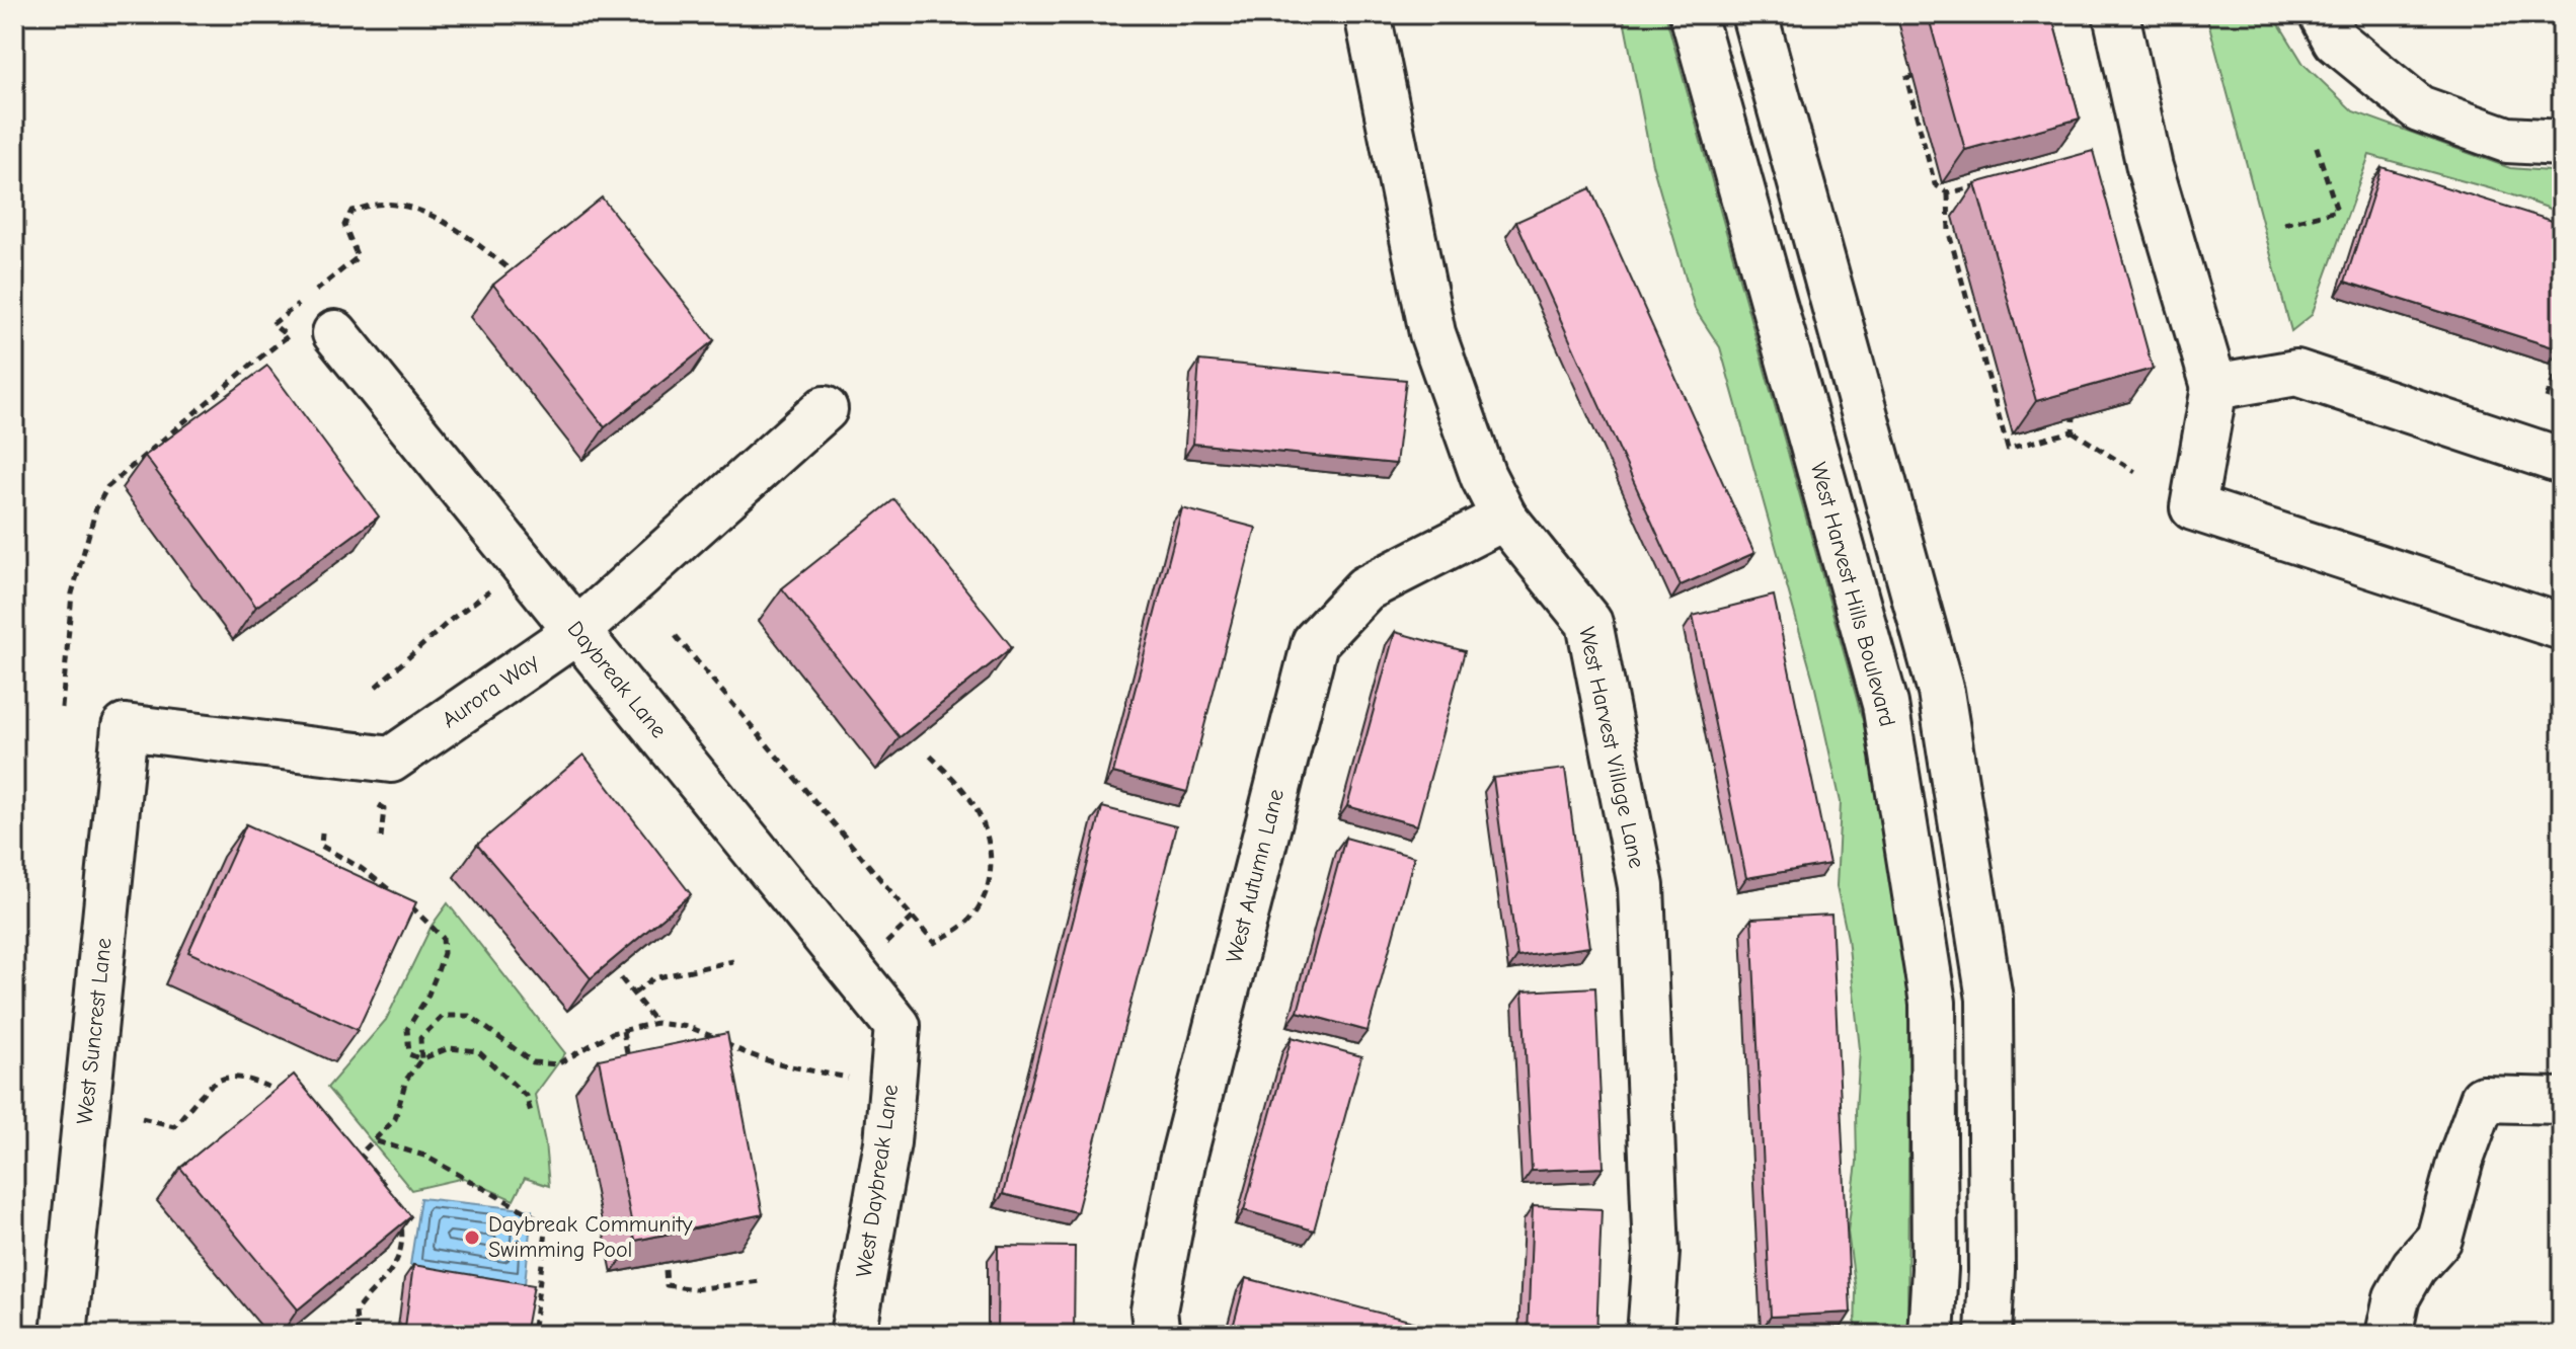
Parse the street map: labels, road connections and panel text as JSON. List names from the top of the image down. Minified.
{"streets":{"street":["West Harvest Hills Boulevard","Daybreak Lane","Aurora Way","West Harvest Village Lane","West Autumn Lane","West Suncrest Lane","West Daybreak Lane"]},"crossings":[["Daybreak Lane","Aurora Way"],["Daybreak Lane","West Daybreak Lane"],["Aurora Way","West Suncrest Lane"],["West Harvest Village Lane","West Autumn Lane"]],"places":["Daybreak Community Swimming Pool"]}
